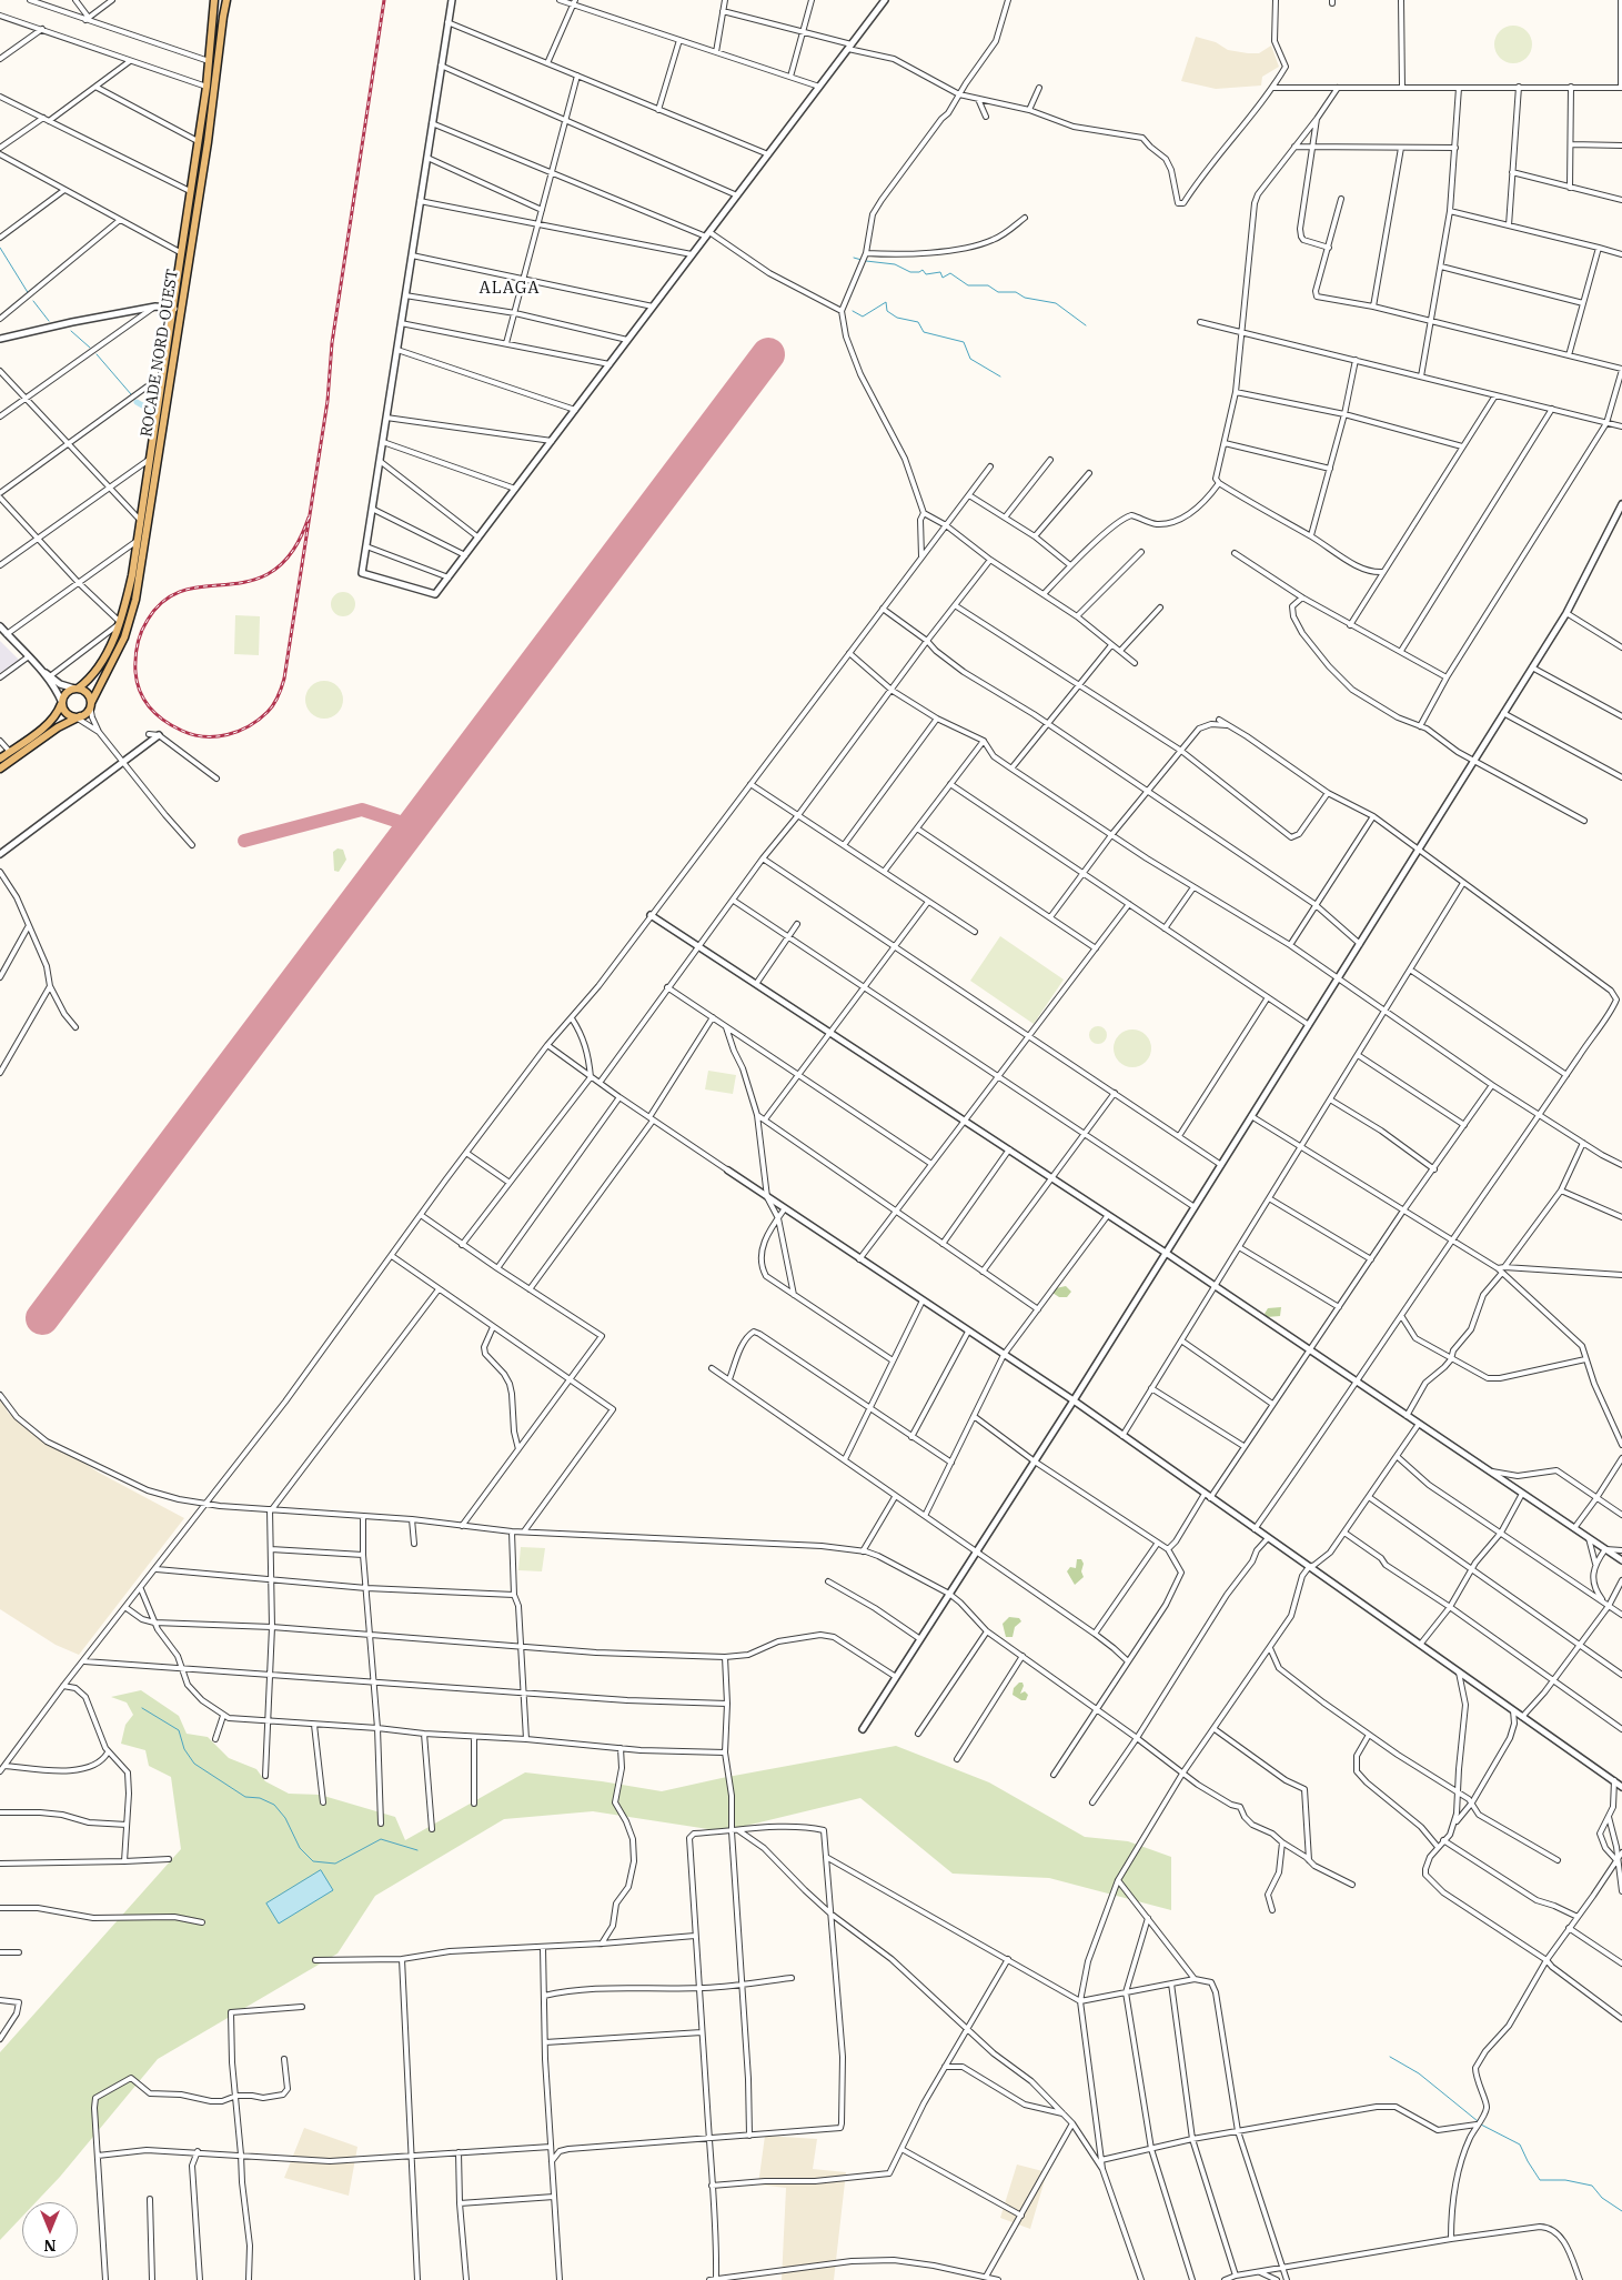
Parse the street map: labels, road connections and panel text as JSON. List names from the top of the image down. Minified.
{"streets":{"main road":["ROCADE NORD-OUEST"]},"districts":["ALAGA"],"north":"bottom"}
